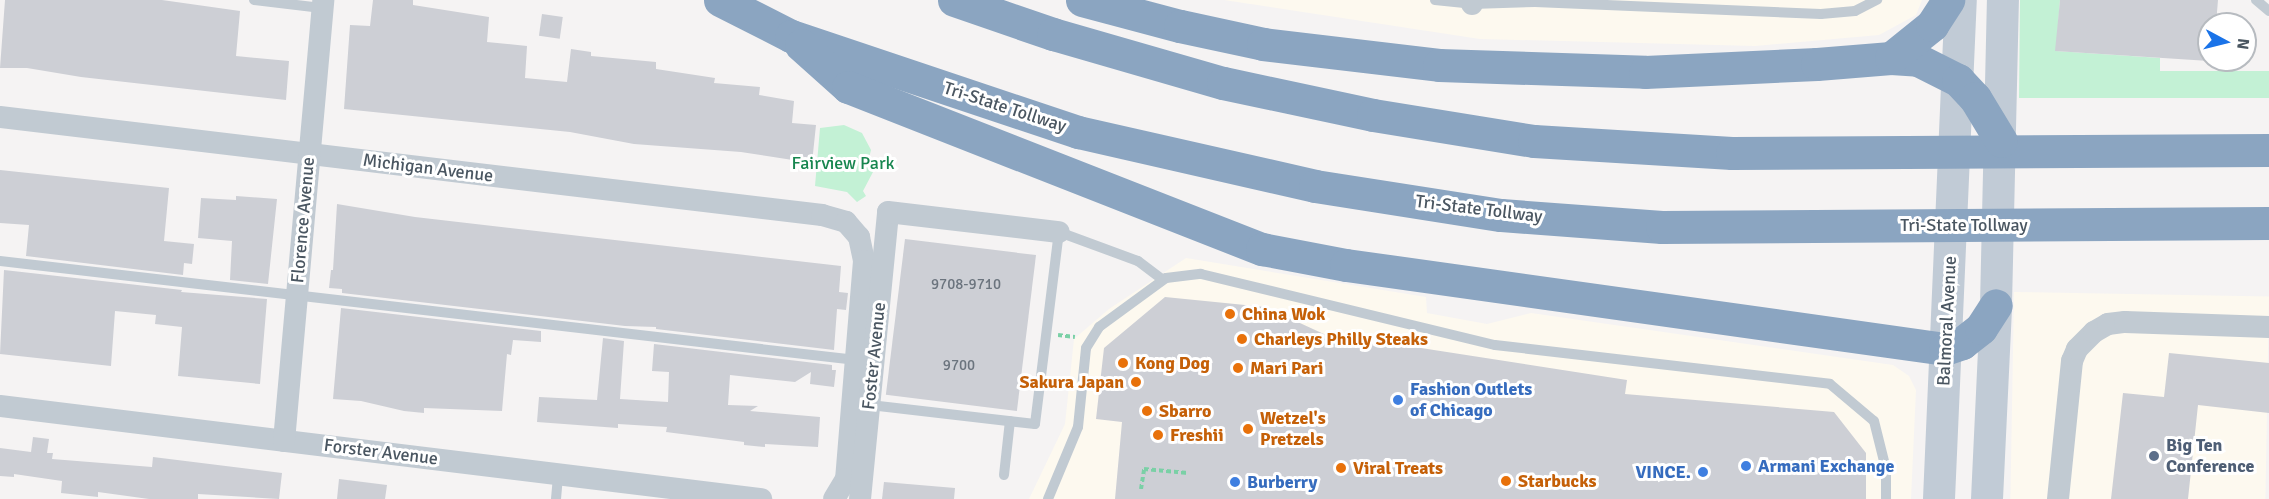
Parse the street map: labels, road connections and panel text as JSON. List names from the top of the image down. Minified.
{"streets":{"highway":["Tri-State Tollway"],"street":["Michigan Avenue","Florence Avenue","Balmoral Avenue","Foster Avenue","Forster Avenue"]},"crossings":[["Michigan Avenue","Florence Avenue"],["Michigan Avenue","Foster Avenue"],["Florence Avenue","Forster Avenue"]],"parks":["Fairview Park"],"places":["China Wok","Charleys Philly Steaks","Kong Dog","Mari Pari","Sakura Japan","Fashion Outlets of Chicago","Sbarro","Wetzel's Pretzels","Freshii","Big Ten Conference","Armani Exchange","Viral Treats","VINCE.","Starbucks","Burberry"],"house_numbers":["9708-9710","9700"],"north":"right"}
